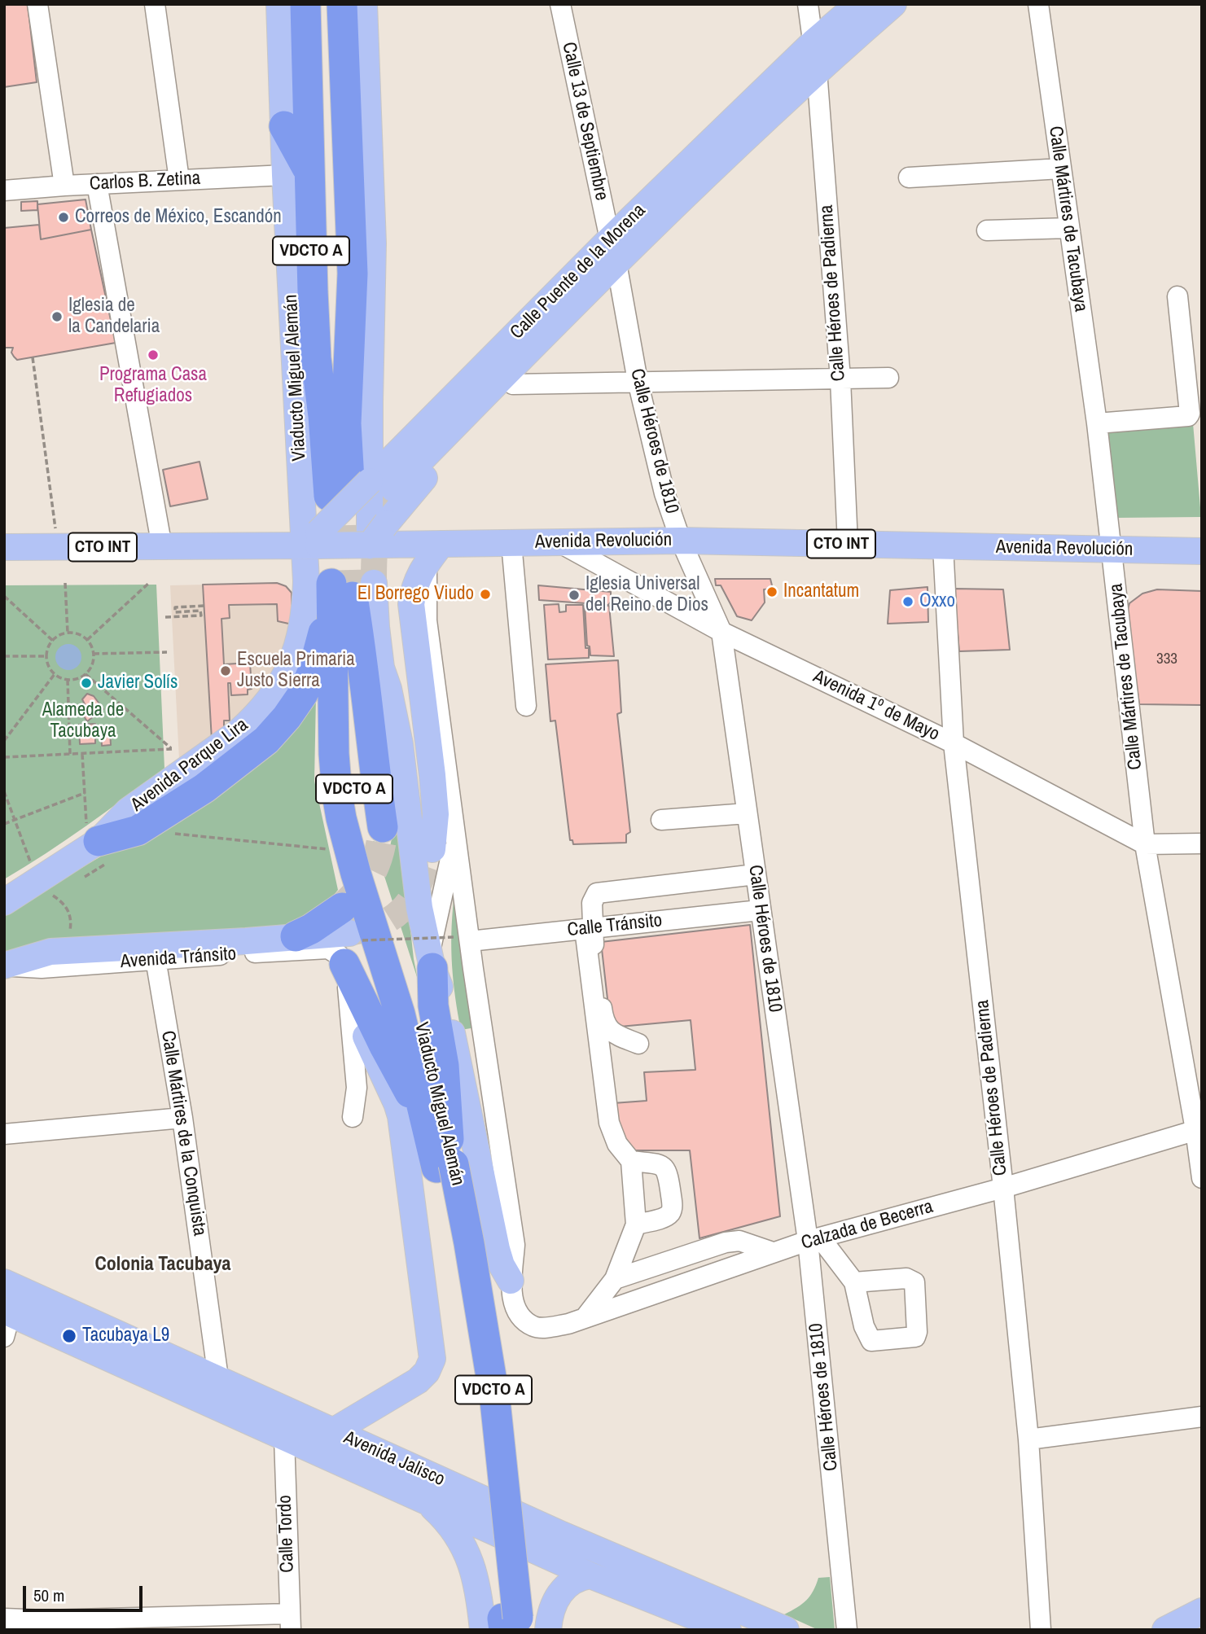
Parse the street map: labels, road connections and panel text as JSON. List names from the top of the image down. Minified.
{"streets":{"highway":["VDCTO A","Viaducto Miguel Alemán"],"main road":["Calle Puente de la Morena","Avenida Revolución","CTO INT","Avenida Parque Lira","Avenida Jalisco"],"street":["Calle 13 de Septiembre","Carlos B. Zetina","Calle Mártires de Tacubaya","Calle Héroes de Padierna","Calle Héroes de 1810","Avenida 1º de Mayo","Calle Tránsito","Avenida Tránsito","Calle Mártires de la Conquista","Calzada de Becerra","Calle Tordo"]},"crossings":[["Calle 13 de Septiembre","Calle Puente de la Morena"],["Calle 13 de Septiembre","Calle Héroes de 1810"],["Carlos B. Zetina","Viaducto Miguel Alemán"],["Calle Mártires de Tacubaya","Avenida Revolución"],["Calle Mártires de Tacubaya","Avenida 1º de Mayo"],["Calle Mártires de Tacubaya","Calzada de Becerra"],["Calle Puente de la Morena","Calle Héroes de Padierna"],["Calle Puente de la Morena","Viaducto Miguel Alemán"],["Calle Puente de la Morena","Calle Héroes de 1810"],["Calle Puente de la Morena","Avenida Revolución"],["Calle Puente de la Morena","Avenida Parque Lira"],["Calle Héroes de Padierna","Avenida Revolución"],["Calle Héroes de Padierna","Avenida 1º de Mayo"],["Calle Héroes de Padierna","Calzada de Becerra"],["Viaducto Miguel Alemán","Avenida Revolución"],["Viaducto Miguel Alemán","Avenida Parque Lira"],["Viaducto Miguel Alemán","Calle Tránsito"],["Viaducto Miguel Alemán","Calzada de Becerra"],["Viaducto Miguel Alemán","Avenida Jalisco"],["Calle Héroes de 1810","Avenida Revolución"],["Calle Héroes de 1810","Avenida 1º de Mayo"],["Calle Héroes de 1810","Calle Tránsito"],["Calle Héroes de 1810","Calzada de Becerra"],["Avenida Revolución","Avenida 1º de Mayo"],["Avenida Revolución","Avenida Parque Lira"],["Avenida Tránsito","Calle Mártires de la Conquista"],["Calle Mártires de la Conquista","Avenida Jalisco"],["Avenida Jalisco","Calle Tordo"]],"districts":["Colonia Tacubaya"],"parks":["Alameda de Tacubaya"],"places":["Correos de México, Escandón","Iglesia de la Candelaria","Programa Casa Refugiados","Incantatum","El Borrego Viudo","Iglesia Universal del Reino de Dios","Oxxo","Escuela Primaria Justo Sierra","Javier Solís","Tacubaya L9"],"house_numbers":["333"],"scale_bar":"50 m"}
